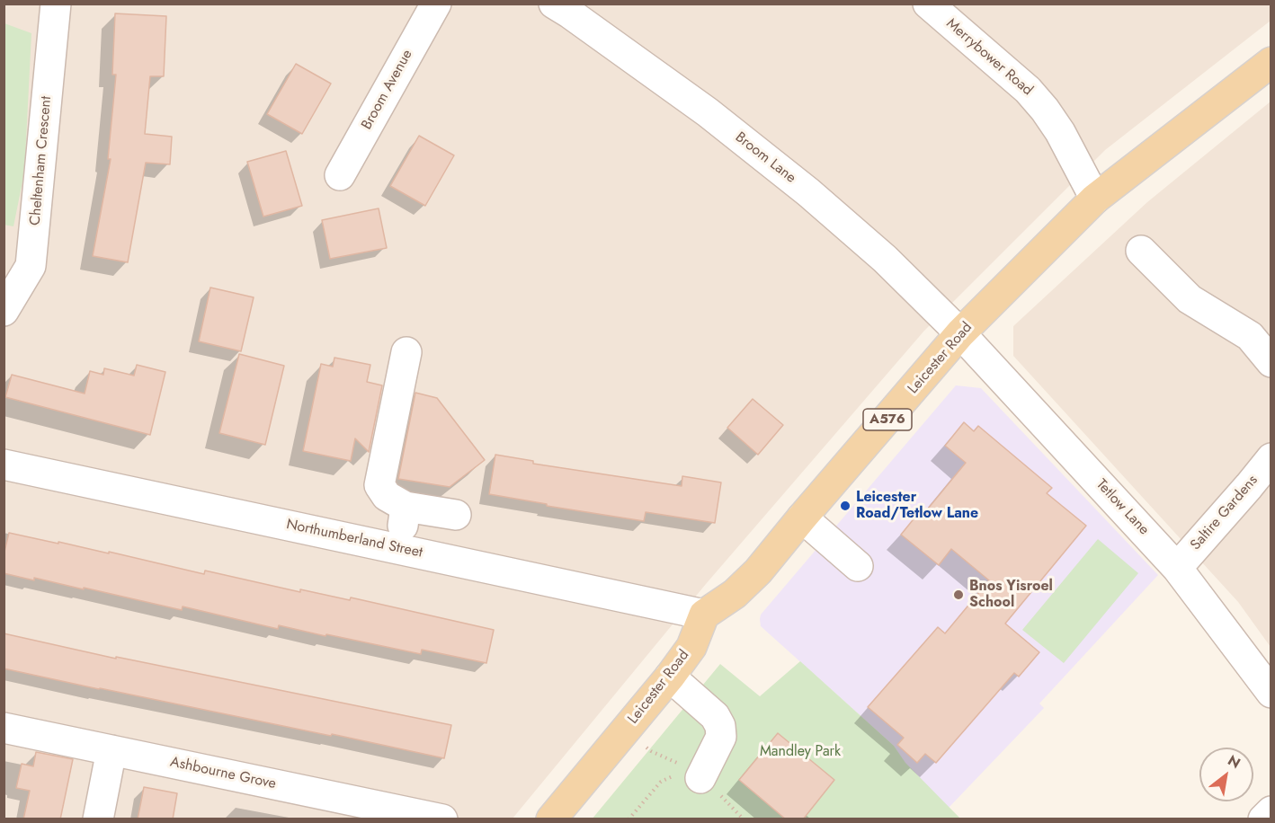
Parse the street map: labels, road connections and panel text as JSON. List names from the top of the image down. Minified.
{"streets":{"main road":["Leicester Road","A576"],"street":["Merrybower Road","Broom Avenue","Broom Lane","Cheltenham Crescent","Tetlow Lane","Saltire Gardens","Northumberland Street","Ashbourne Grove"]},"crossings":[["Merrybower Road","Leicester Road"],["Broom Lane","Leicester Road"],["Broom Lane","Tetlow Lane"],["Leicester Road","Tetlow Lane"],["Leicester Road","Northumberland Street"],["Tetlow Lane","Saltire Gardens"]],"parks":["Mandley Park"],"places":["Leicester Road/Tetlow Lane","Bnos Yisroel School"],"north":"top right"}
